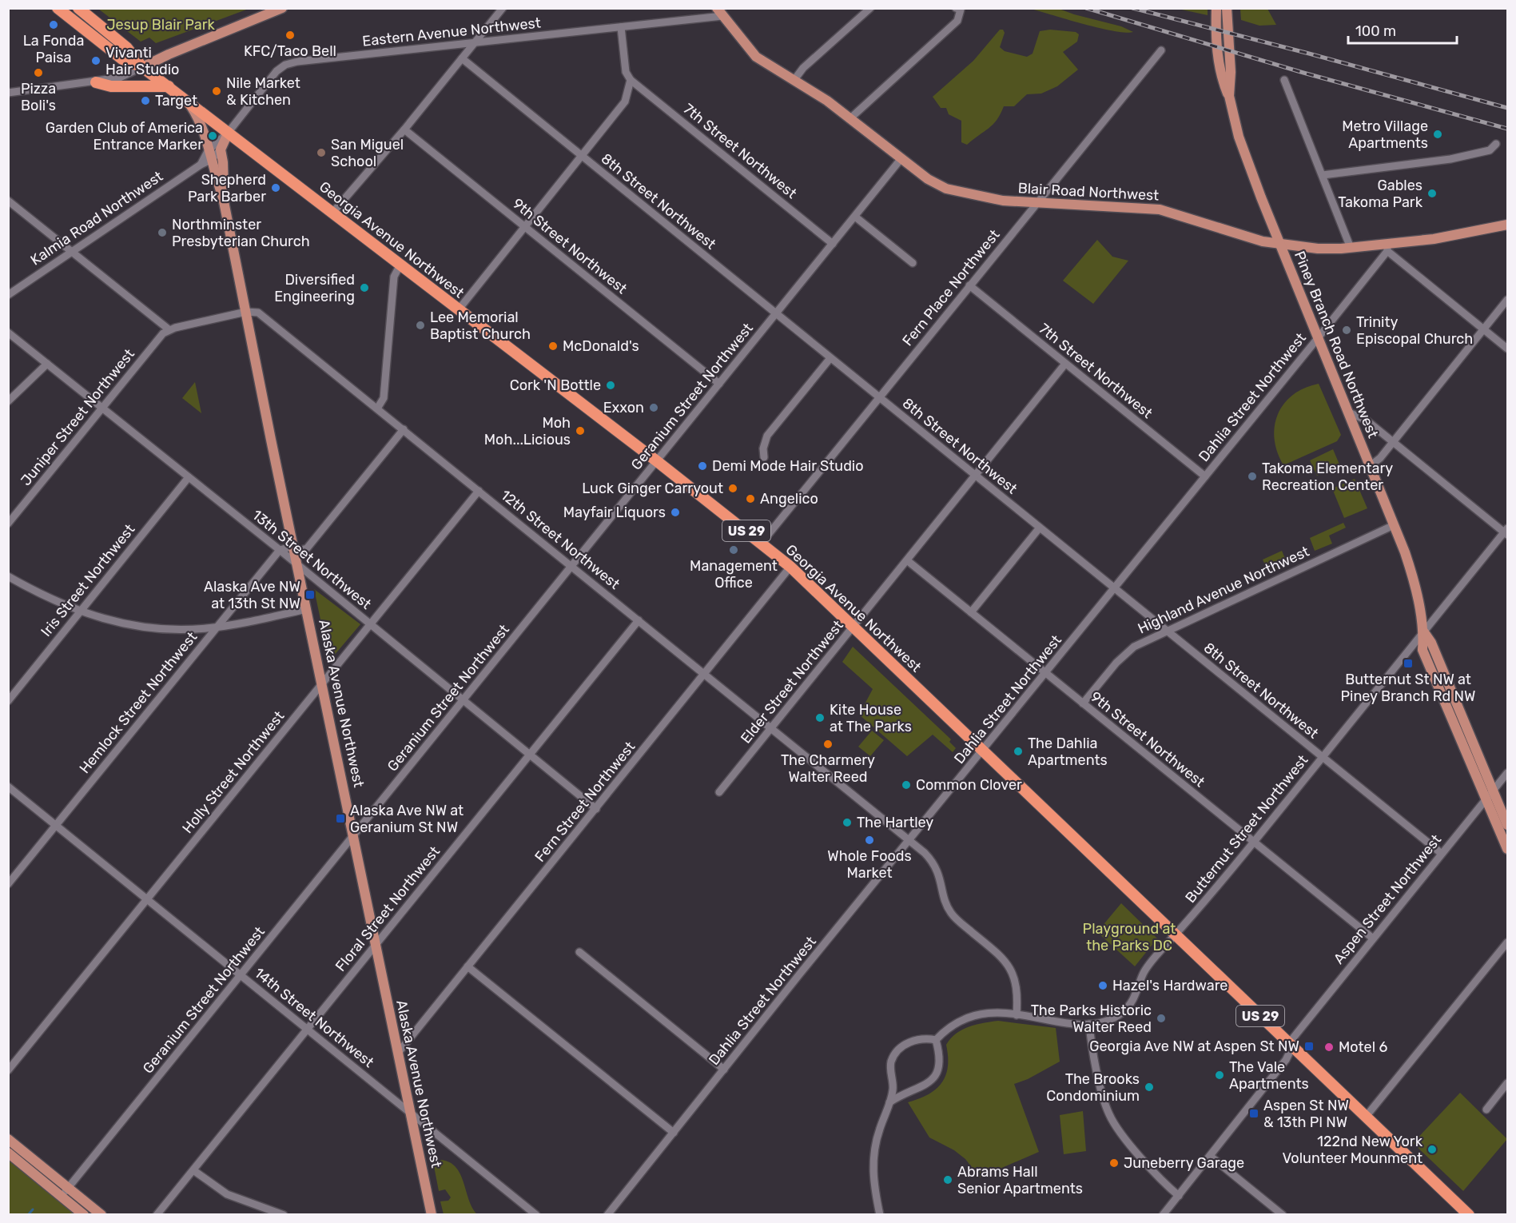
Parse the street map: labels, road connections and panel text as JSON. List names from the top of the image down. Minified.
{"streets":{"highway":["Georgia Avenue Northwest","US 29"],"main road":["Blair Road Northwest","Kalmia Road Northwest","Piney Branch Road Northwest","Alaska Avenue Northwest"],"street":["Eastern Avenue Northwest","7th Street Northwest","8th Street Northwest","9th Street Northwest","Fern Place Northwest","Geranium Street Northwest","Dahlia Street Northwest","Juniper Street Northwest","12th Street Northwest","13th Street Northwest","Iris Street Northwest","Highland Avenue Northwest","Elder Street Northwest","Hemlock Street Northwest","Holly Street Northwest","Fern Street Northwest","Butternut Street Northwest","Aspen Street Northwest","Floral Street Northwest","14th Street Northwest"]},"crossings":[["Eastern Avenue Northwest","Blair Road Northwest"],["Eastern Avenue Northwest","Kalmia Road Northwest"],["7th Street Northwest","Fern Place Northwest"],["7th Street Northwest","Geranium Street Northwest"],["7th Street Northwest","Dahlia Street Northwest"],["7th Street Northwest","Elder Street Northwest"],["Blair Road Northwest","Fern Place Northwest"],["Blair Road Northwest","Piney Branch Road Northwest"],["Blair Road Northwest","Geranium Street Northwest"],["Blair Road Northwest","Dahlia Street Northwest"],["8th Street Northwest","Fern Place Northwest"],["8th Street Northwest","Geranium Street Northwest"],["8th Street Northwest","Dahlia Street Northwest"],["8th Street Northwest","Highland Avenue Northwest"],["8th Street Northwest","Elder Street Northwest"],["8th Street Northwest","Butternut Street Northwest"],["8th Street Northwest","Aspen Street Northwest"],["Kalmia Road Northwest","Georgia Avenue Northwest"],["Kalmia Road Northwest","Alaska Avenue Northwest"],["Georgia Avenue Northwest","Fern Place Northwest"],["Georgia Avenue Northwest","Geranium Street Northwest"],["Georgia Avenue Northwest","Dahlia Street Northwest"],["Georgia Avenue Northwest","US 29"],["Georgia Avenue Northwest","Elder Street Northwest"],["Georgia Avenue Northwest","Alaska Avenue Northwest"],["Georgia Avenue Northwest","Fern Street Northwest"],["Georgia Avenue Northwest","Butternut Street Northwest"],["Georgia Avenue Northwest","Aspen Street Northwest"],["9th Street Northwest","Geranium Street Northwest"],["9th Street Northwest","Dahlia Street Northwest"],["9th Street Northwest","Highland Avenue Northwest"],["9th Street Northwest","Elder Street Northwest"],["9th Street Northwest","Butternut Street Northwest"],["9th Street Northwest","Aspen Street Northwest"],["Piney Branch Road Northwest","Dahlia Street Northwest"],["Piney Branch Road Northwest","Highland Avenue Northwest"],["Piney Branch Road Northwest","Butternut Street Northwest"],["Piney Branch Road Northwest","Aspen Street Northwest"],["Geranium Street Northwest","12th Street Northwest"],["Geranium Street Northwest","13th Street Northwest"],["Geranium Street Northwest","Alaska Avenue Northwest"],["Geranium Street Northwest","14th Street Northwest"],["Dahlia Street Northwest","12th Street Northwest"],["Juniper Street Northwest","13th Street Northwest"],["12th Street Northwest","Elder Street Northwest"],["12th Street Northwest","Alaska Avenue Northwest"],["12th Street Northwest","Holly Street Northwest"],["12th Street Northwest","Fern Street Northwest"],["12th Street Northwest","Butternut Street Northwest"],["12th Street Northwest","Floral Street Northwest"],["13th Street Northwest","Iris Street Northwest"],["13th Street Northwest","Hemlock Street Northwest"],["13th Street Northwest","Alaska Avenue Northwest"],["13th Street Northwest","Holly Street Northwest"],["13th Street Northwest","Fern Street Northwest"],["13th Street Northwest","Floral Street Northwest"],["Hemlock Street Northwest","14th Street Northwest"],["Alaska Avenue Northwest","Holly Street Northwest"],["Alaska Avenue Northwest","Fern Street Northwest"],["Alaska Avenue Northwest","Floral Street Northwest"],["Alaska Avenue Northwest","14th Street Northwest"],["Holly Street Northwest","14th Street Northwest"],["Floral Street Northwest","14th Street Northwest"]],"parks":["Jesup Blair Park","Playground at the Parks DC"],"places":{"other":["La Fonda Paisa","KFC/Taco Bell","Vivanti Hair Studio","Pizza Boli's","Nile Market & Kitchen","Target","Metro Village Apartments","Garden Club of America Entrance Marker","San Miguel School","Shepherd Park Barber","Gables Takoma Park","Northminster Presbyterian Church","Diversified Engineering","Lee Memorial Baptist Church","Trinity Episcopal Church","McDonald's","Cork 'N Bottle","Exxon","Moh Moh...Licious","Demi Mode Hair Studio","Takoma Elementary Recreation Center","Luck Ginger Carryout","Angelico","Mayfair Liquors","Management Office","Kite House at The Parks","The Charmery Walter Reed","The Dahlia Apartments","Common Clover","The Hartley","Whole Foods Market","Hazel's Hardware","The Parks Historic Walter Reed","Motel 6","The Vale Apartments","The Brooks Condominium","122nd New York Volunteer Mounment","Juneberry Garage","Abrams Hall Senior Apartments"],"transit":["Alaska Ave NW at 13th St NW","Butternut St NW at Piney Branch Rd NW","Alaska Ave NW at Geranium St NW","Georgia Ave NW at Aspen St NW","Aspen St NW & 13th Pl NW"]},"scale_bar":"100 m"}
